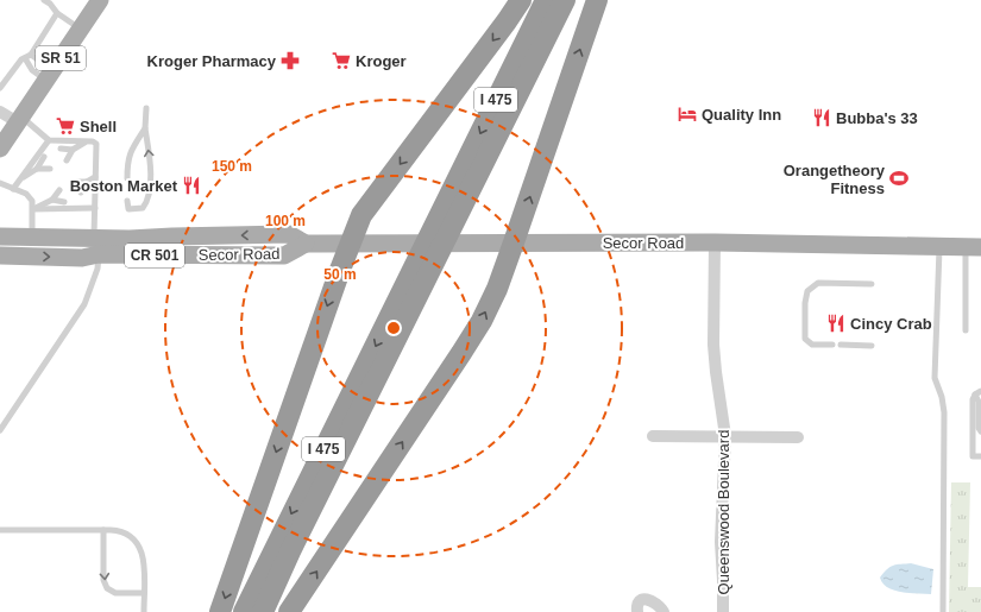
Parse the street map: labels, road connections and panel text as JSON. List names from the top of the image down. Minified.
{"streets":{"highway":["I 475"],"main road":["SR 51","Secor Road"],"street":["Queenswood Boulevard"]},"crossings":[["Secor Road","Queenswood Boulevard"]],"places":{"pharmacy":["Kroger Pharmacy"],"supermarket":["Kroger","Shell"],"hotel":["Quality Inn"],"restaurant":["Bubba's 33","Boston Market","Cincy Crab"],"sports":["Orangetheory Fitness"]},"rings":["150 m","100 m","50 m"]}
